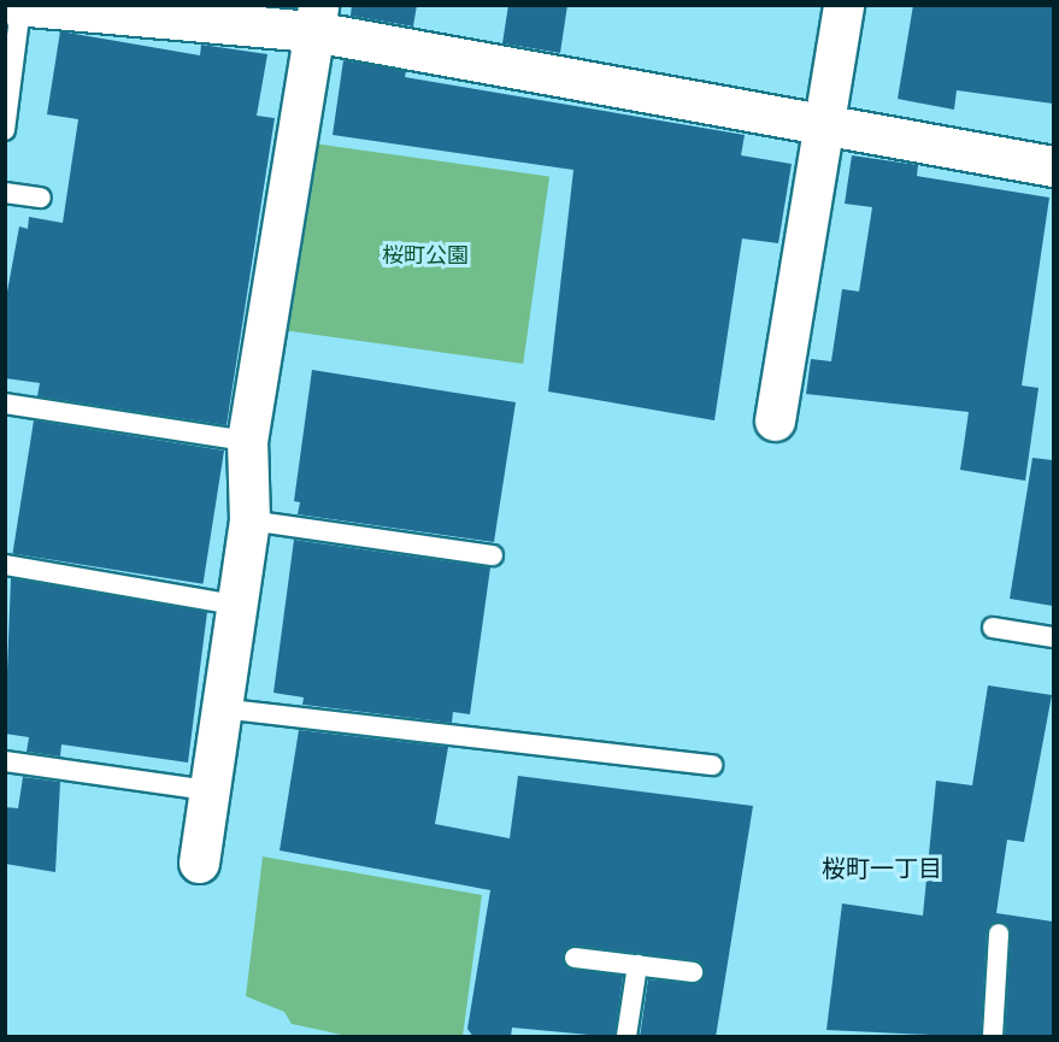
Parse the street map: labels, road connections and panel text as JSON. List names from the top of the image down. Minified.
{"districts":["桜町一丁目"],"parks":["桜町公園"]}
